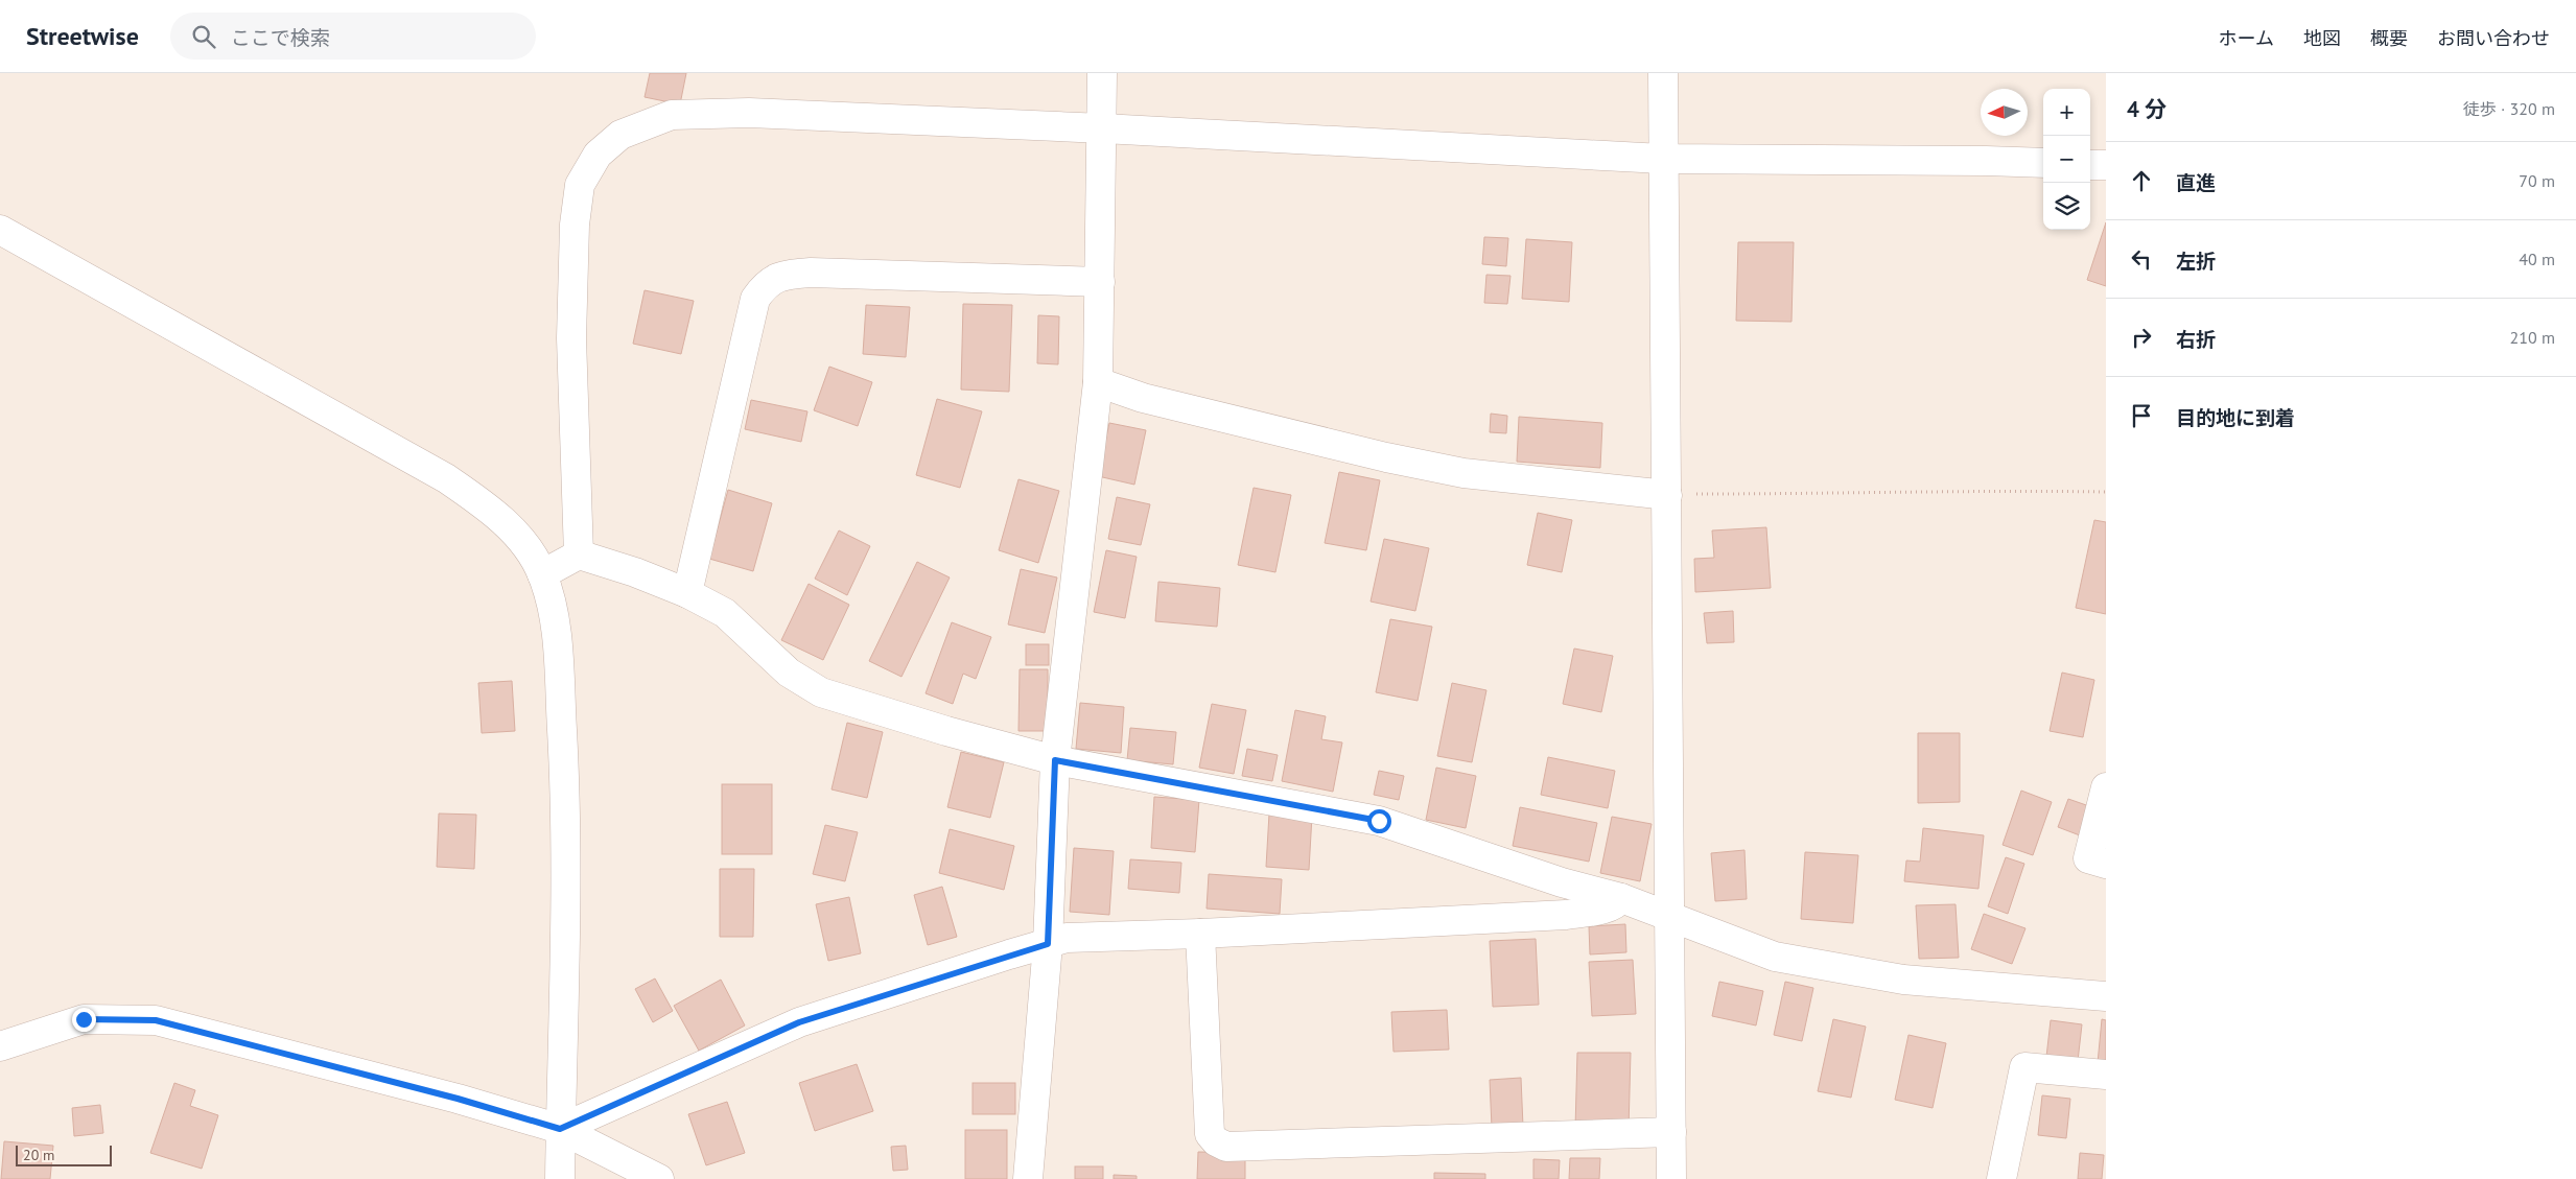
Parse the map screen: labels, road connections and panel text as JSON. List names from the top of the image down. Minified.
{"scale_bar":"20 m","north":"left","page":{"header":"Streetwise","search":"ここで検索","nav":["ホーム","地図","概要","お問い合わせ"],"heading":["4 分","徒歩 · 320 m"],"map_buttons":["+","−"],"list":[["直進","70 m"],["左折","40 m"],["右折","210 m"],"目的地に到着"],"scale":"20 m"}}
